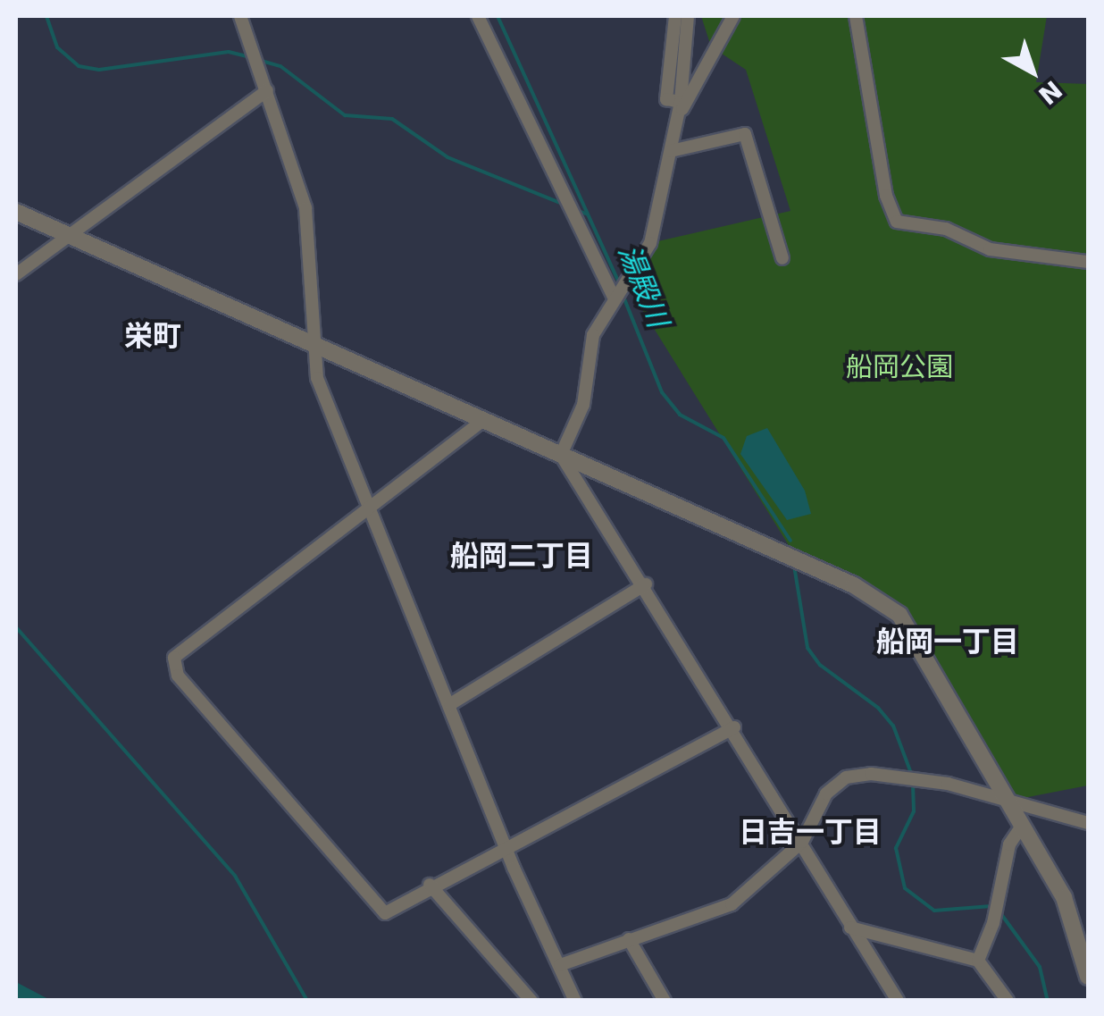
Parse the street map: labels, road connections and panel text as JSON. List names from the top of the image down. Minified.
{"districts":["栄町","船岡二丁目","船岡一丁目","日吉一丁目"],"water":["湯殿川"],"parks":["船岡公園"],"north":"bottom right"}
